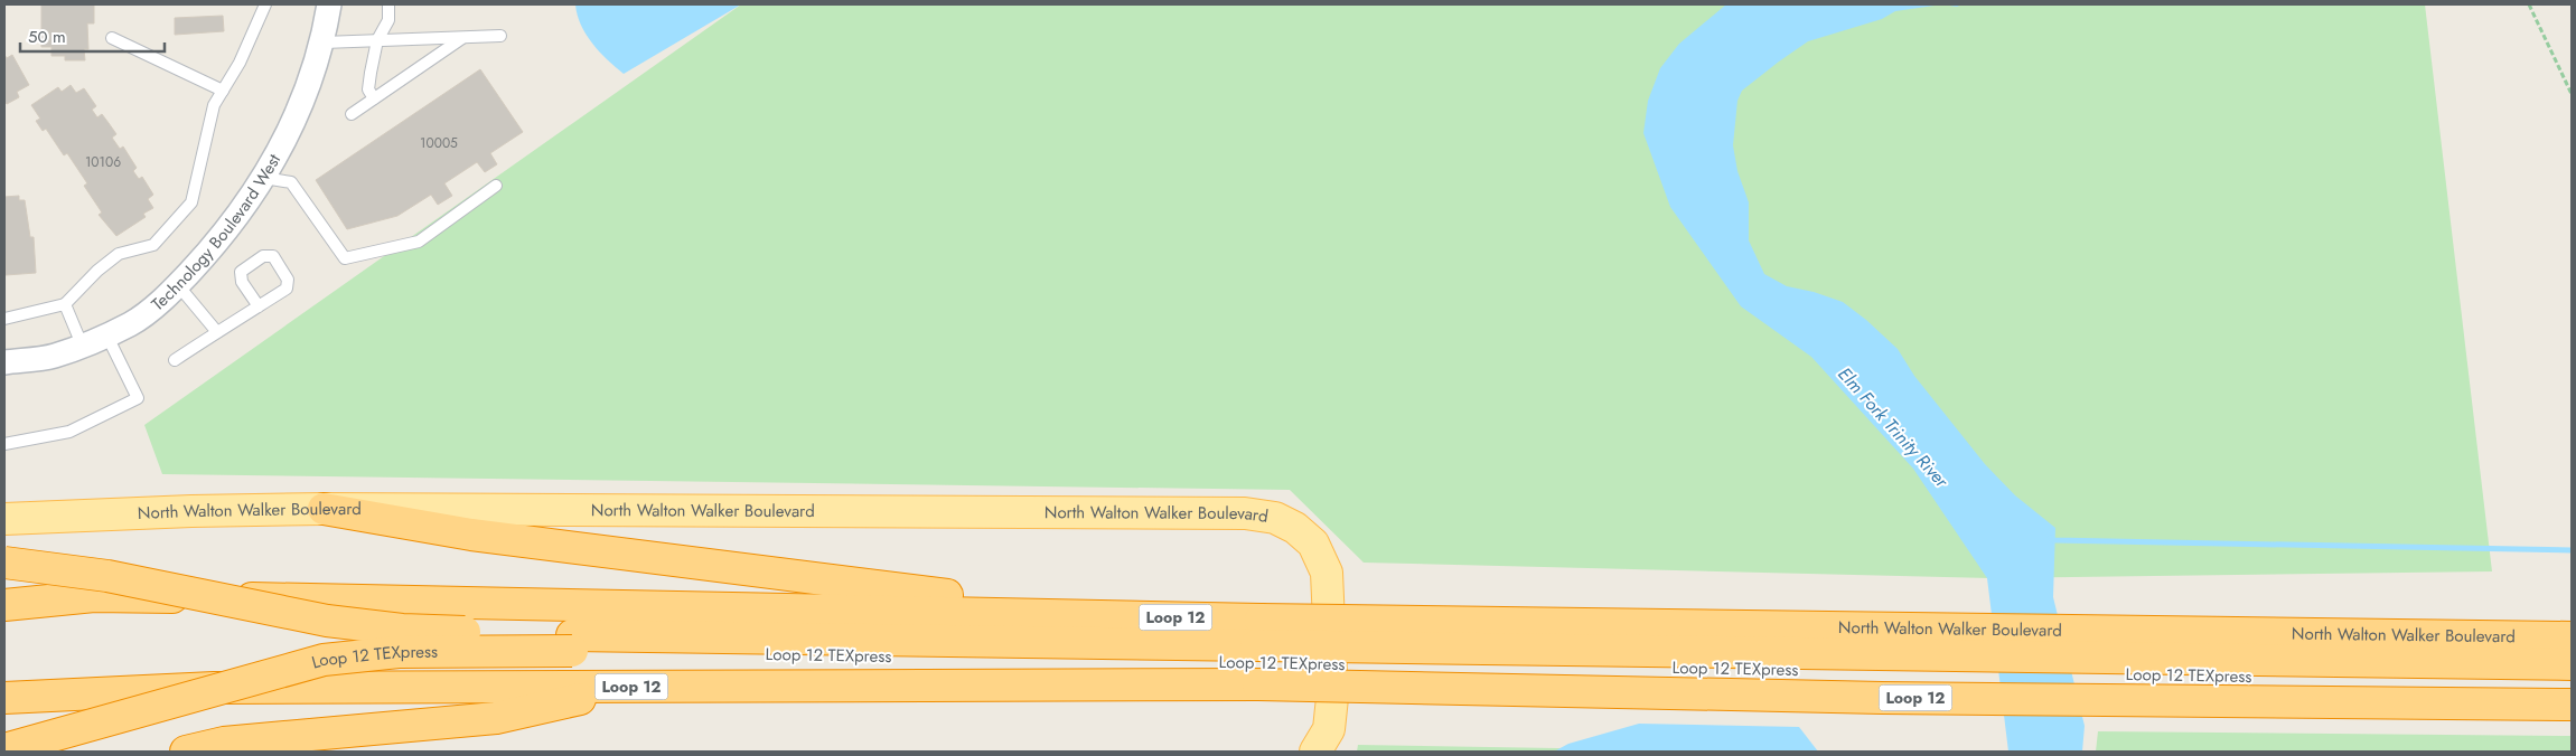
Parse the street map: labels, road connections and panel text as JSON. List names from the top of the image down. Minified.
{"streets":{"highway":["North Walton Walker Boulevard","Loop 12","Loop 12 TEXpress"],"street":["Technology Boulevard West"]},"crossings":[["North Walton Walker Boulevard","Loop 12 TEXpress"]],"water":["Elm Fork Trinity River"],"house_numbers":["10005","10106"],"scale_bar":"50 m"}
